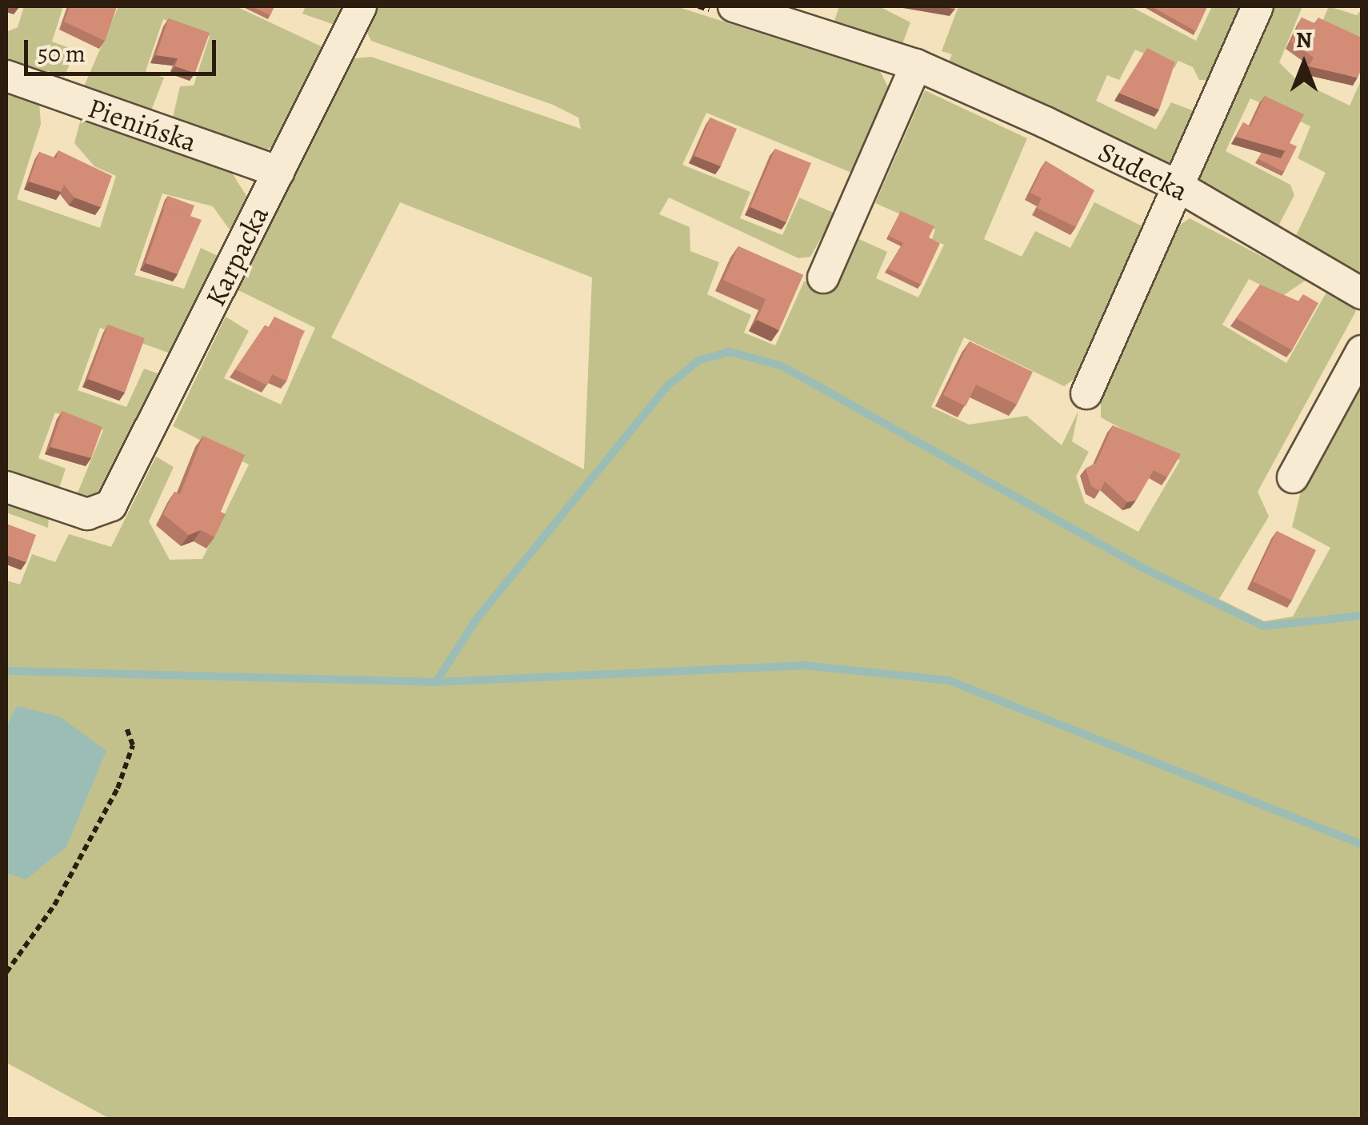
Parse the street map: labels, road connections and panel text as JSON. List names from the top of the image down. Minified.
{"streets":{"street":["Pienińska","Sudecka","Karpacka"]},"crossings":[["Pienińska","Karpacka"]],"scale_bar":"50 m","north":"top"}
